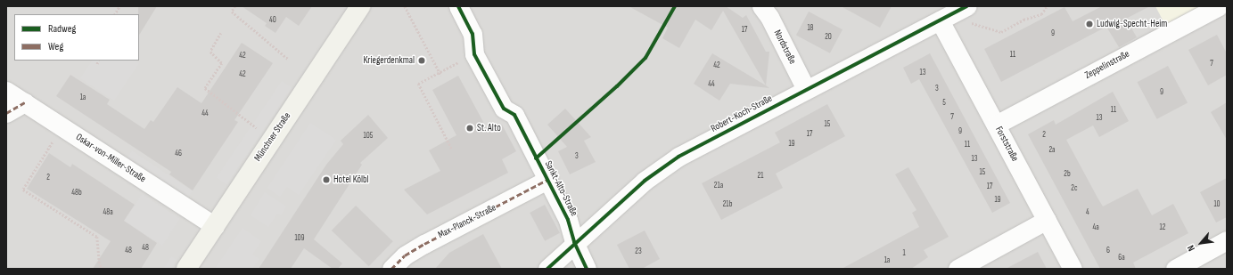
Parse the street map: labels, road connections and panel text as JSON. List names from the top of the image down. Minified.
{"streets":{"main road":["Münchner Straße"],"street":["Nordstraße","Zeppelinstraße","Robert-Koch-Straße","Forststraße","Oskar-von-Miller-Straße","Sankt-Alto-Straße","Max-Planck-Straße"]},"crossings":[["Nordstraße","Robert-Koch-Straße"],["Zeppelinstraße","Forststraße"],["Robert-Koch-Straße","Forststraße"],["Robert-Koch-Straße","Sankt-Alto-Straße"],["Münchner Straße","Oskar-von-Miller-Straße"],["Sankt-Alto-Straße","Max-Planck-Straße"]],"places":["Ludwig-Specht-Heim","Kriegerdenkmal","St. Alto","Hotel Kölbl"],"house_numbers":["40","18","17","9","20","11","42","7","42","13","42","44","3","9","1a","5","11","44","7","13","15","9","17","2","105","19","11","2a","46","3","13","15","2b","21","2","21a","17","2c","48b","19","21b","10","48a","4","4a","12","109","48","48","6","23","1","6a","1a"],"legend":["Radweg","Weg"],"north":"bottom left"}
